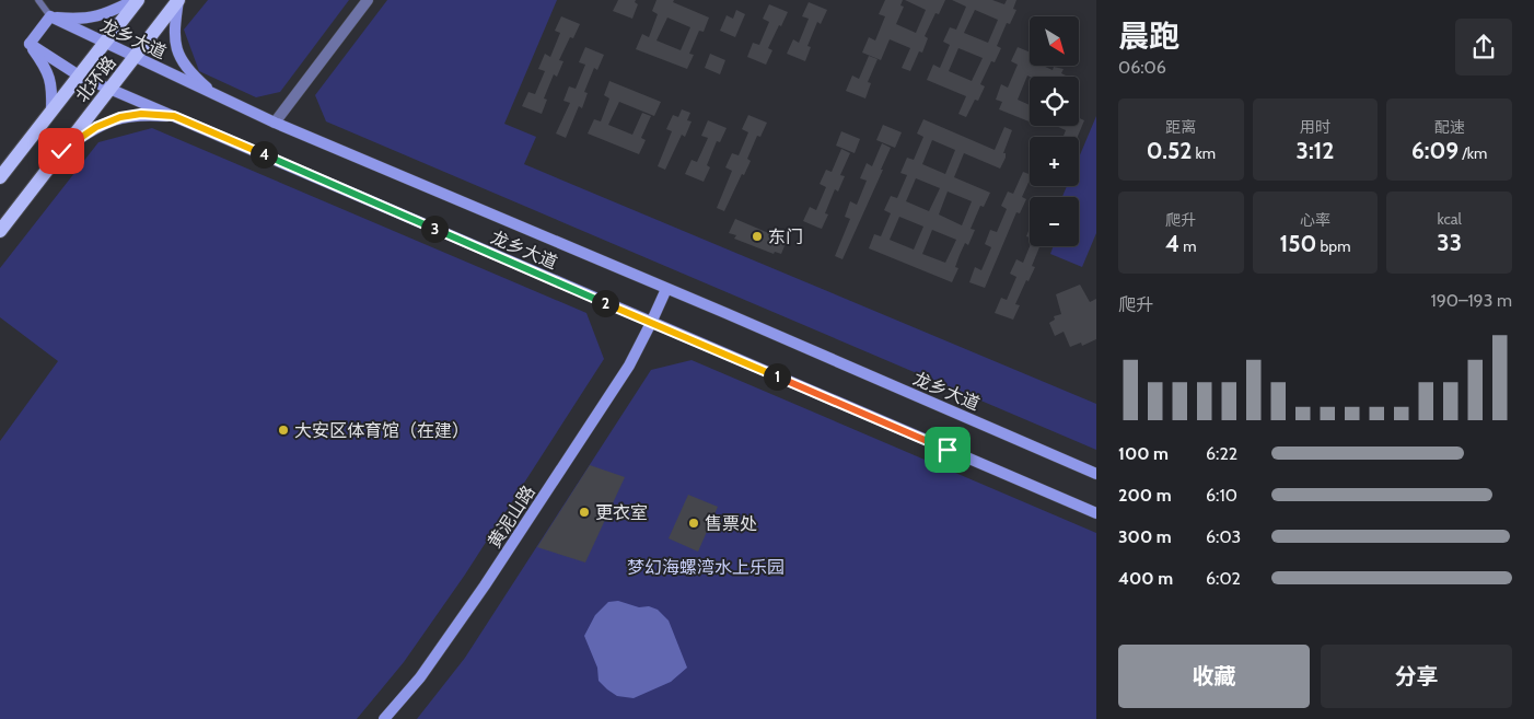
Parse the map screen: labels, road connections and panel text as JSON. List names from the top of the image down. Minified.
{"streets":{"main road":["龙乡大道","北环路","黄泥山路"]},"crossings":[["龙乡大道","北环路"],["龙乡大道","黄泥山路"]],"parks":["梦幻海螺湾水上乐园"],"places":["东门","大安区体育馆（在建）","更衣室","售票处"],"north":"bottom right","page":{"heading":["晨跑","06:06"],"map_buttons":["+","−"],"stats":[["距离","0.52 km"],["用时","3:12"],["配速","6:09 /km"],["爬升","4 m"],["心率","150 bpm"],["kcal","33"]],"pins":["4","3","2","1"],"chart":["爬升","190–193 m"],"list":[{"name":"100 m","note":"6:22"},{"name":"200 m","note":"6:10"},{"name":"300 m","note":"6:03"},{"name":"400 m","note":"6:02"}],"buttons":["收藏","分享"]}}
